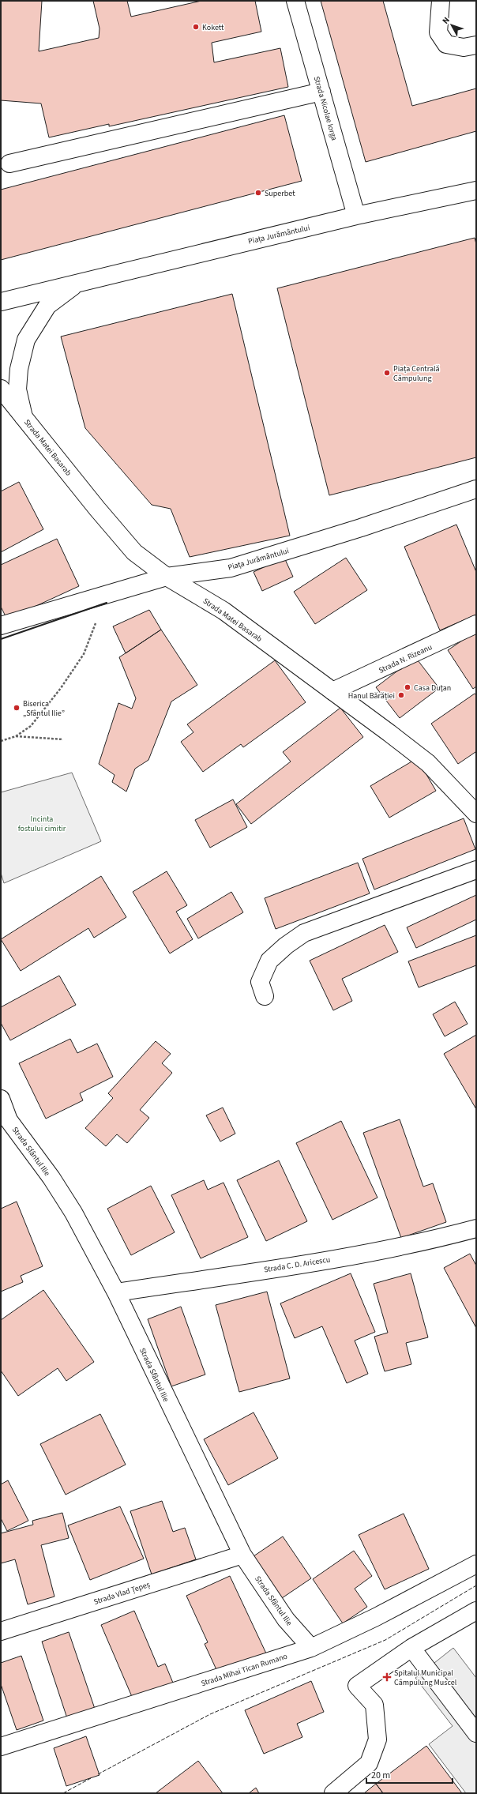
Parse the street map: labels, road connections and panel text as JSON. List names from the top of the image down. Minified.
{"streets":{"street":["Strada Nicolae Iorga","Piața Jurământului","Strada Matei Basarab","Strada N. Rizeanu","Strada Sfântul Ilie","Strada C. D. Aricescu","Strada Vlad Țepeș","Strada Mihai Tican Rumano"]},"crossings":[["Strada Nicolae Iorga","Piața Jurământului"],["Piața Jurământului","Strada Matei Basarab"],["Strada Matei Basarab","Strada N. Rizeanu"],["Strada Sfântul Ilie","Strada C. D. Aricescu"],["Strada Sfântul Ilie","Strada Vlad Țepeș"],["Strada Sfântul Ilie","Strada Mihai Tican Rumano"]],"parks":["Incinta fostului cimitir"],"places":{"other":["Kokett","Superbet","Piața Centrală Câmpulung","Casa Duţan","Hanul Bărăției","Biserica „Sfântul Ilie”"],"health":["Spitalul Municipal Câmpulung Muscel"]},"scale_bar":"20 m","north":"top left"}
